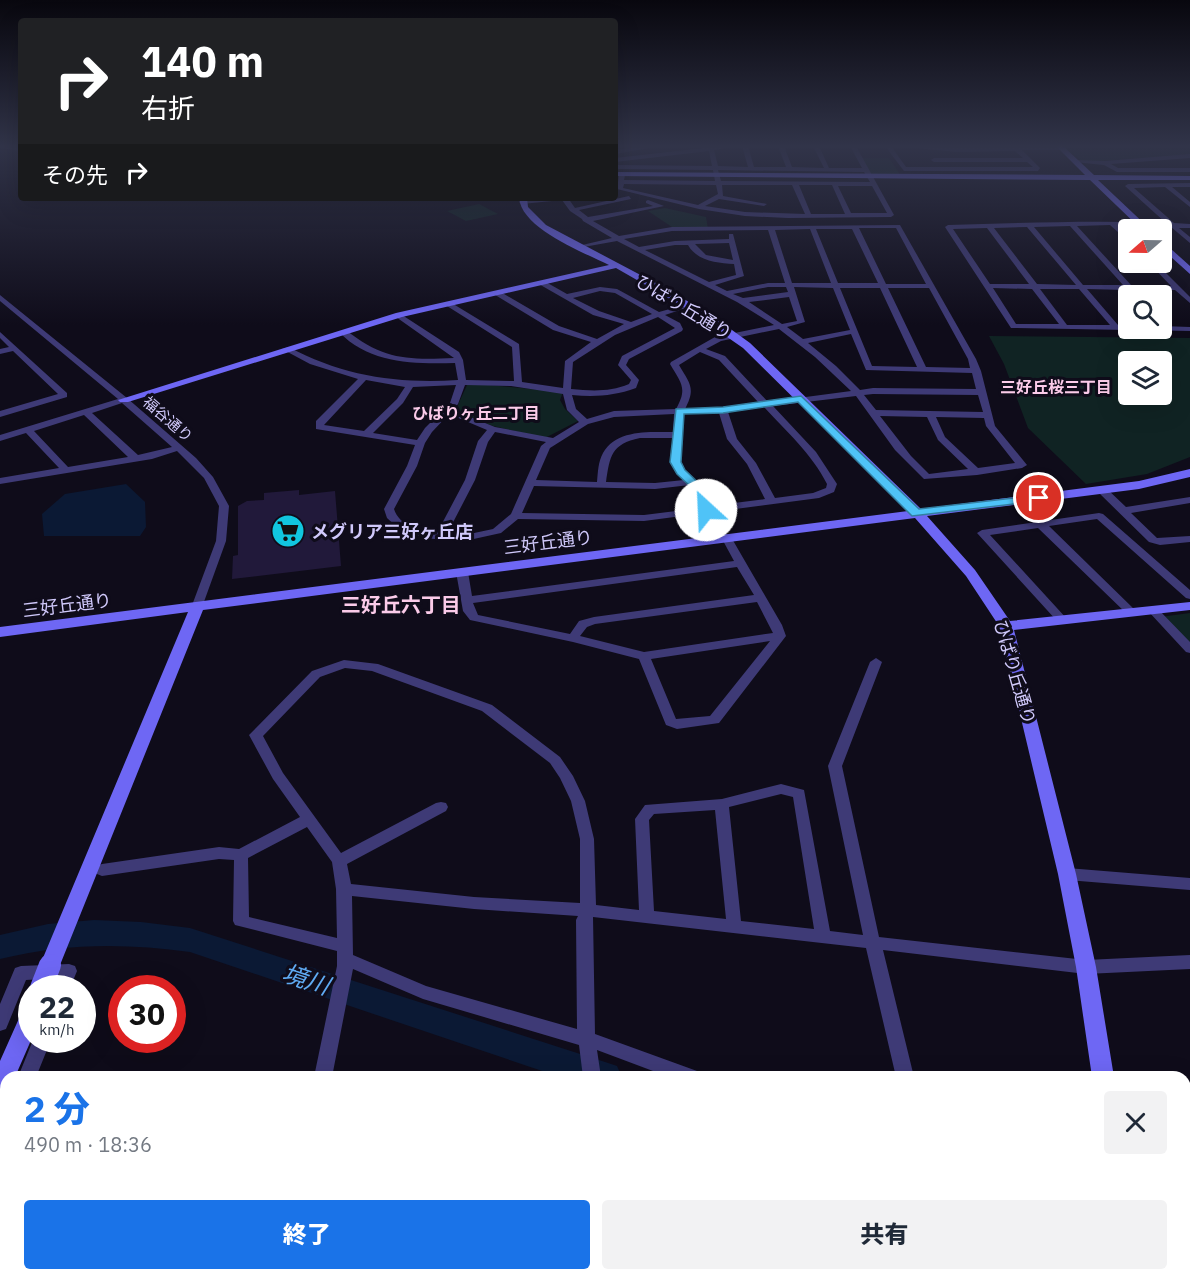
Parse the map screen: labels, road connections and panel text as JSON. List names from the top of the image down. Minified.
{"streets":{"street":["ひばり丘通り","福谷通り","三好丘通り"]},"crossings":[["ひばり丘通り","三好丘通り"],["福谷通り","三好丘通り"]],"districts":["三好丘桜三丁目","ひばりヶ丘二丁目","三好丘六丁目"],"water":["境川"],"places":{"supermarket":["メグリア三好ヶ丘店"]},"north":"left","page":{"turn":["140 m","右折"],"then":"その先","speed":"22 km/h","limit":"30","heading":["2 分","490 m · 18:36"],"buttons":["終了","共有"]}}
